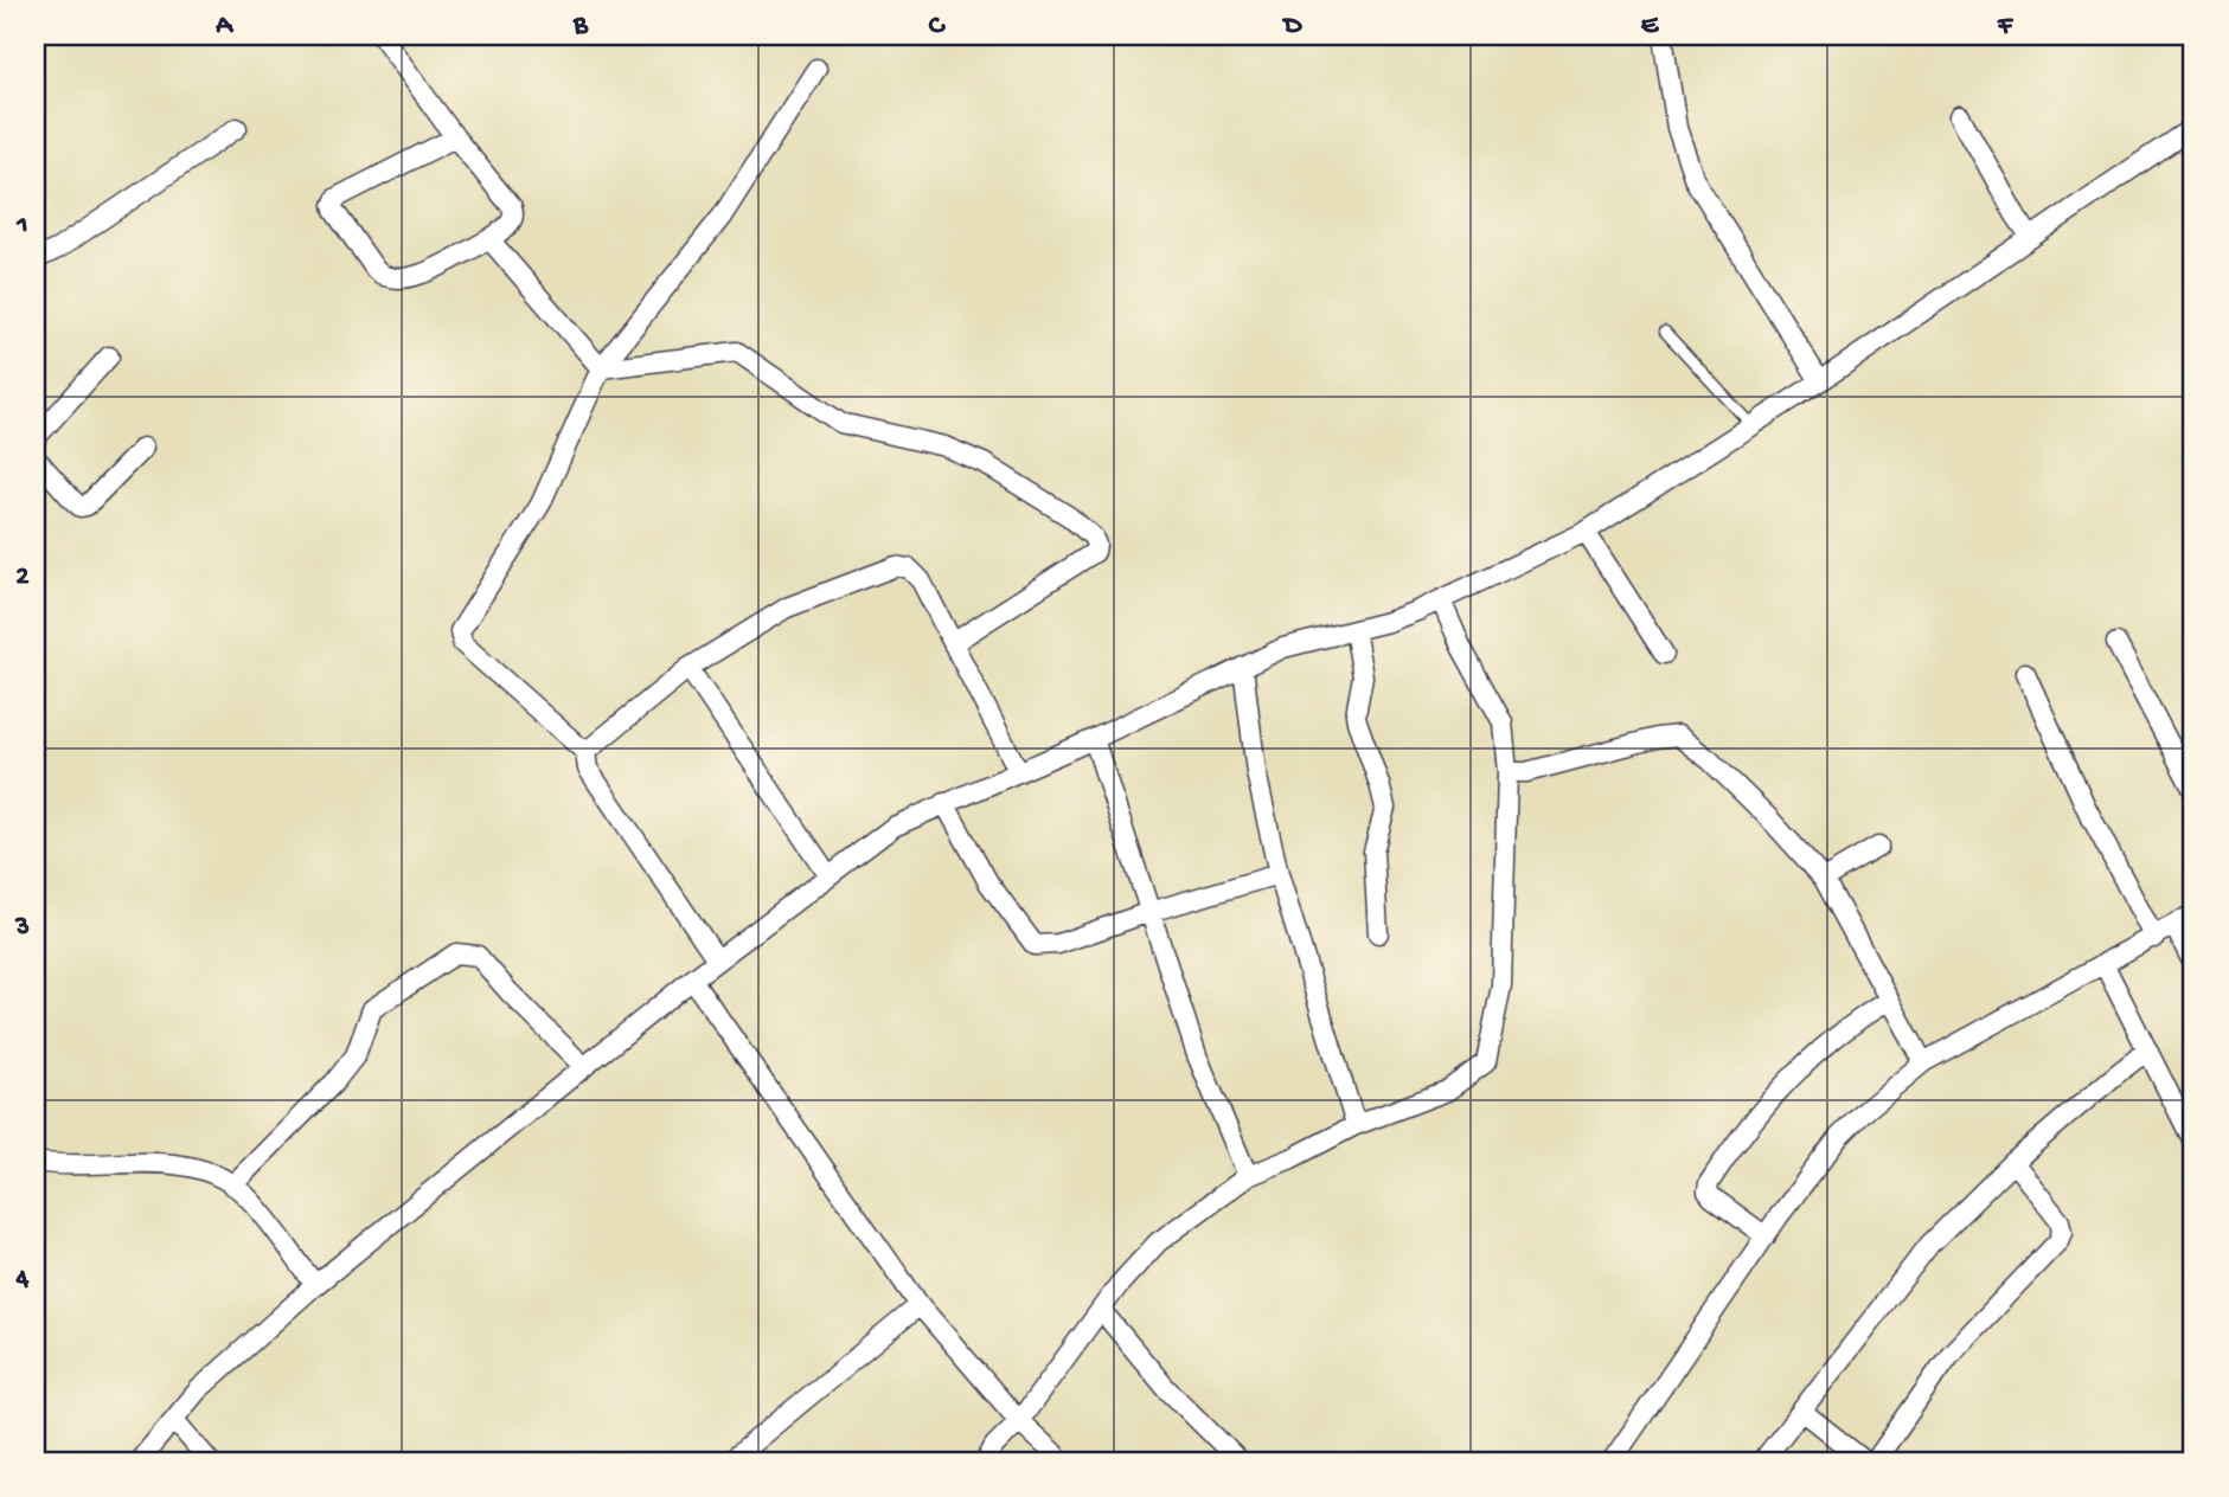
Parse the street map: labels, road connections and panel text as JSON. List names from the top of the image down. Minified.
{"grid":{"columns":["A","B","C","D","E","F"],"rows":["1","2","3","4"]}}
